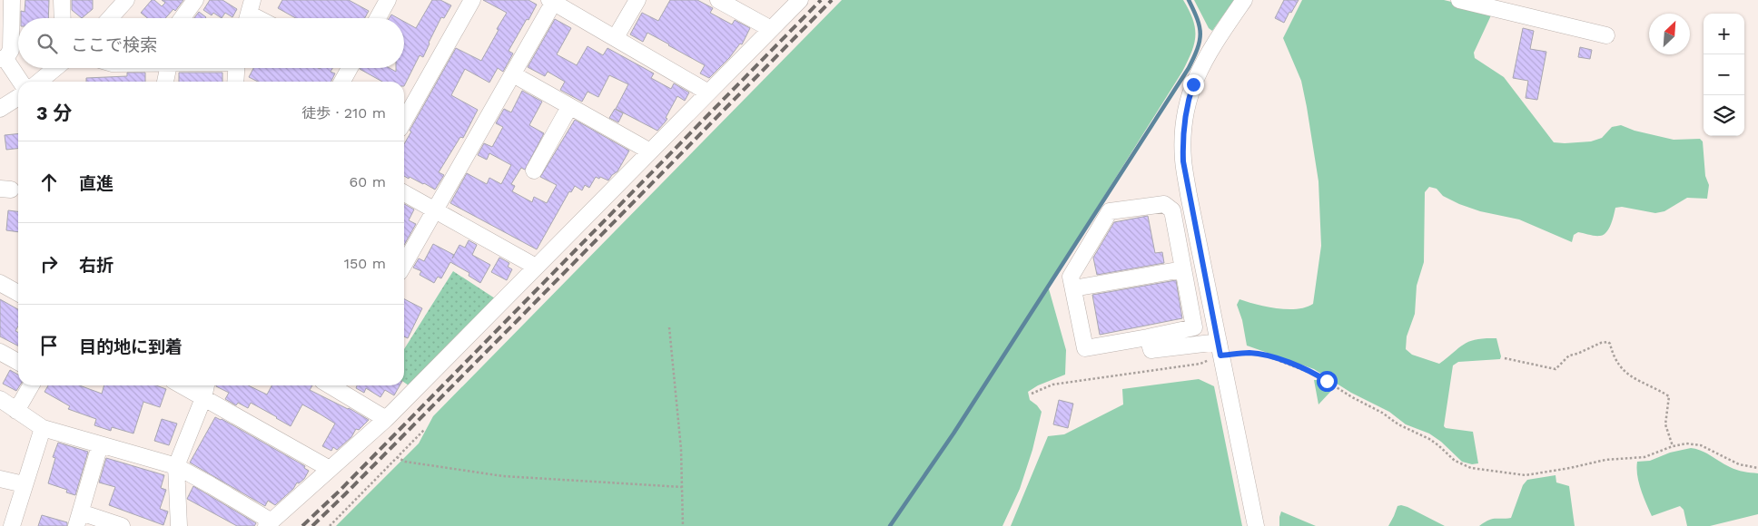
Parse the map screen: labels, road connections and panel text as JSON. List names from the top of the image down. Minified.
{"north":"top right","page":{"map_buttons":["+","−"],"search":"ここで検索","heading":["3 分","徒歩 · 210 m"],"list":[["直進","60 m"],["右折","150 m"],"目的地に到着"]}}
